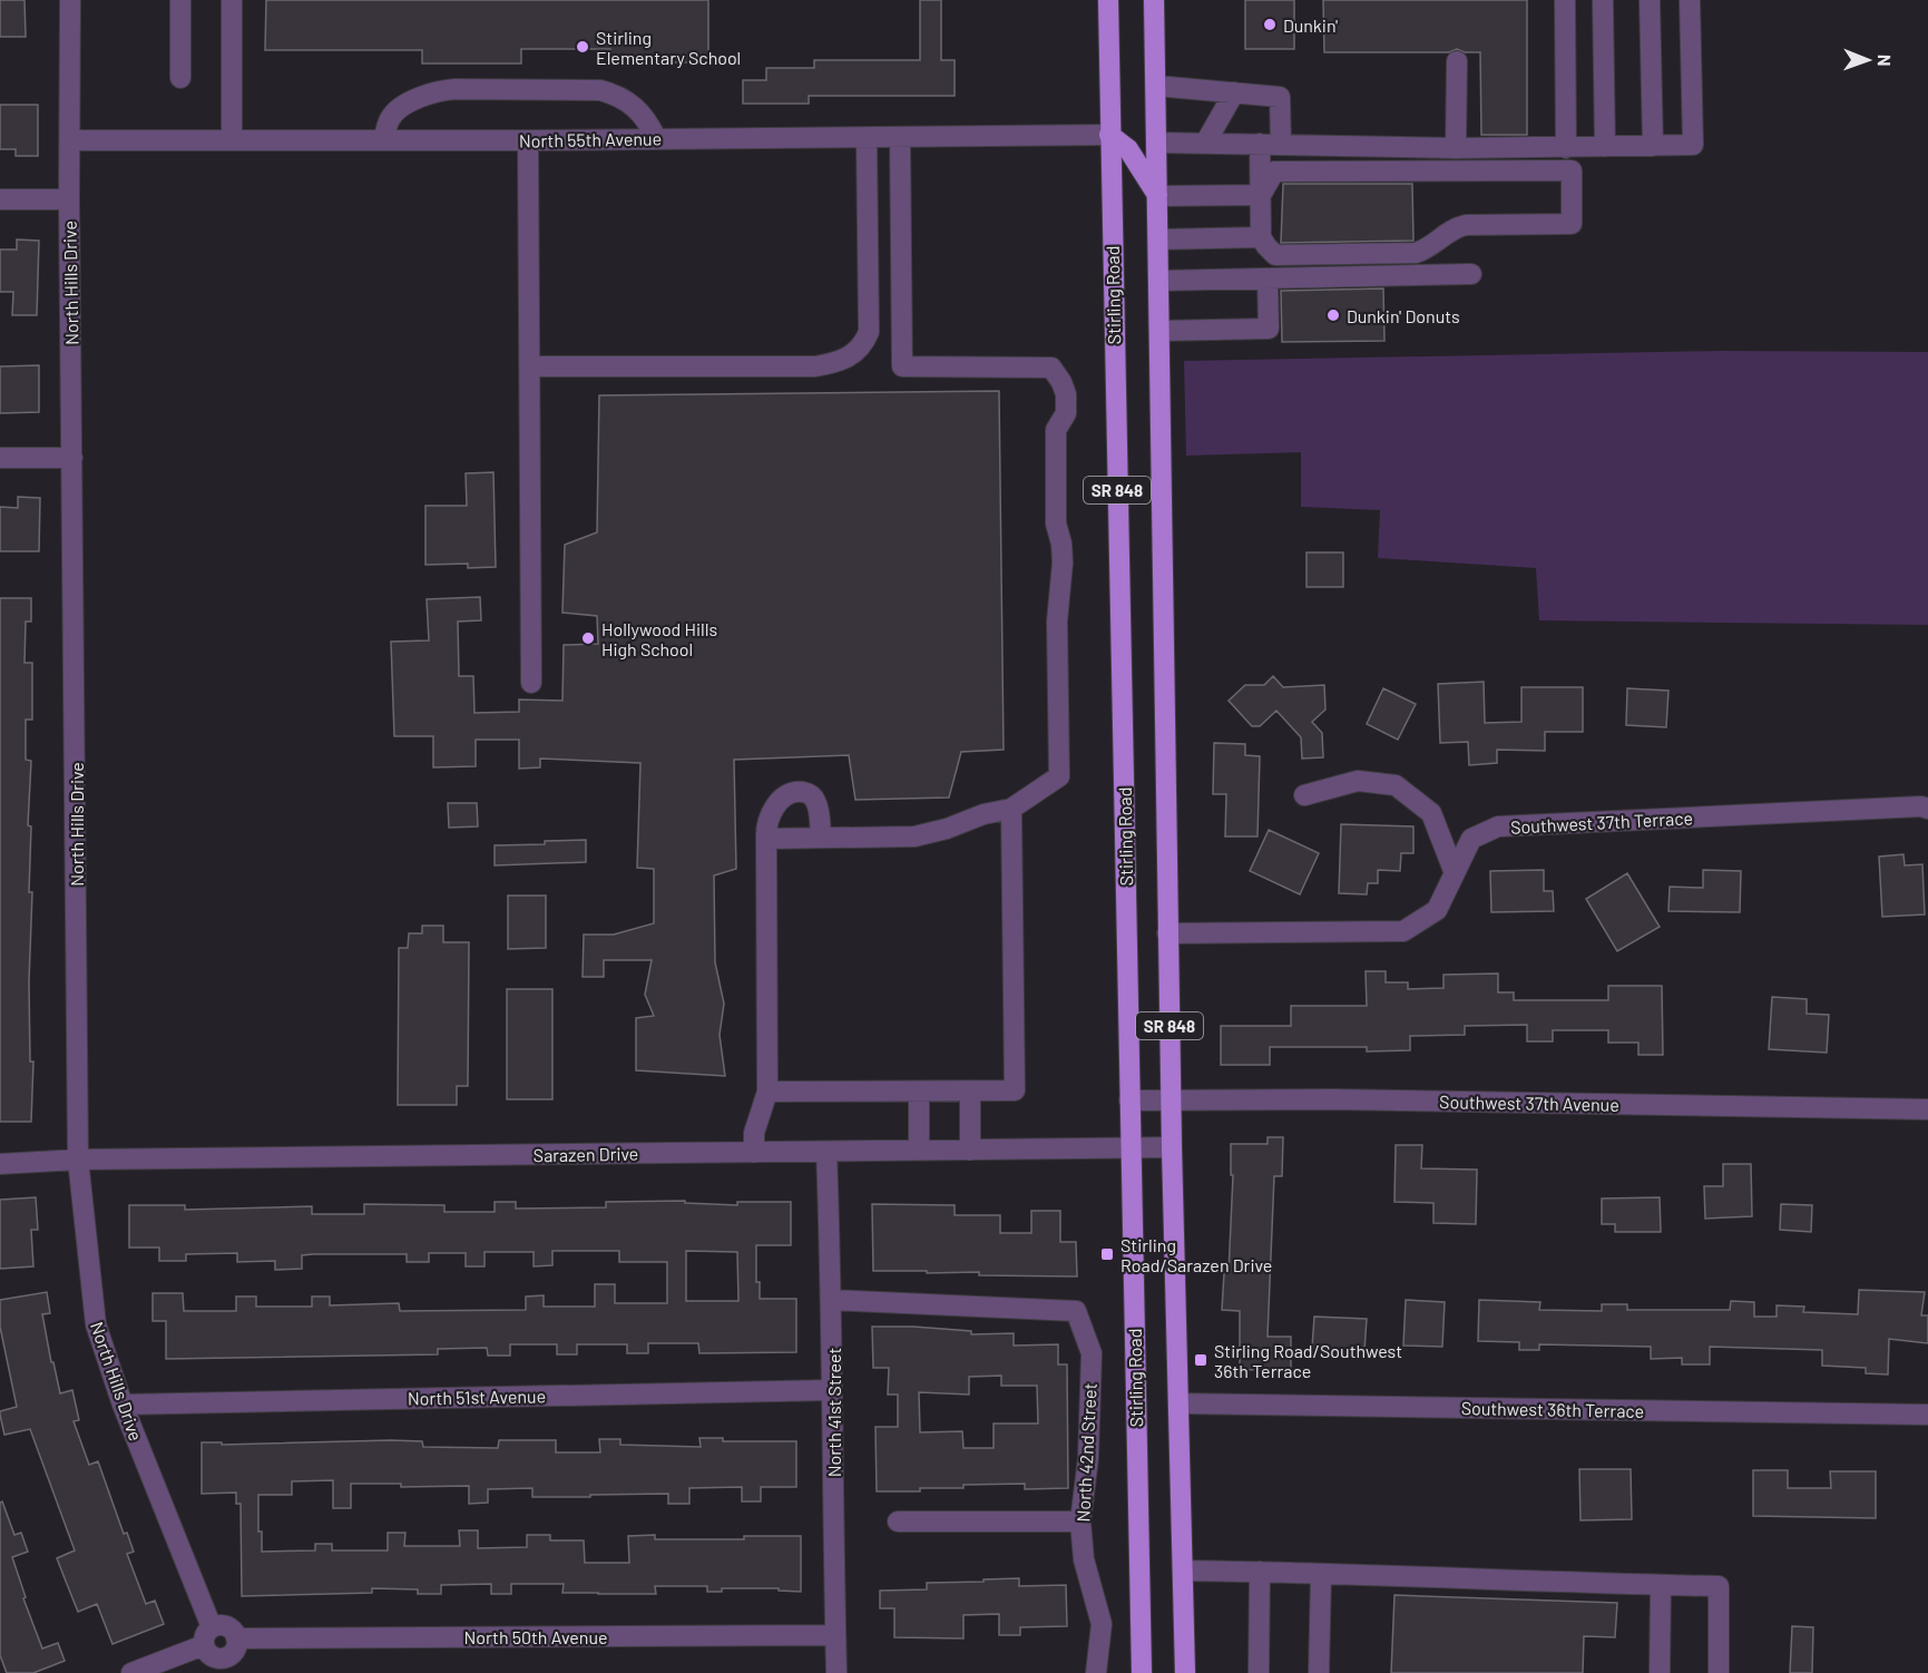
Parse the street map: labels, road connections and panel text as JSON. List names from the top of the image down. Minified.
{"streets":{"main road":["Stirling Road","SR 848"],"street":["North 55th Avenue","North Hills Drive","Southwest 37th Terrace","Southwest 37th Avenue","Sarazen Drive","North 51st Avenue","Southwest 36th Terrace","North 41st Street","North 42nd Street","North 50th Avenue"]},"crossings":[["North 55th Avenue","North Hills Drive"],["North 55th Avenue","Stirling Road"],["North Hills Drive","Sarazen Drive"],["North Hills Drive","North 51st Avenue"],["Stirling Road","Southwest 37th Avenue"],["Stirling Road","Sarazen Drive"],["SR 848","Southwest 37th Terrace"],["SR 848","Southwest 37th Avenue"],["SR 848","Sarazen Drive"],["SR 848","Southwest 36th Terrace"],["Sarazen Drive","North 41st Street"],["North 51st Avenue","North 41st Street"],["North 41st Street","North 42nd Street"],["North 41st Street","North 50th Avenue"]],"places":{"other":["Dunkin'","Stirling Elementary School","Dunkin' Donuts","Hollywood Hills High School"],"transit":["Stirling Road/Sarazen Drive","Stirling Road/Southwest 36th Terrace"]},"north":"right"}
